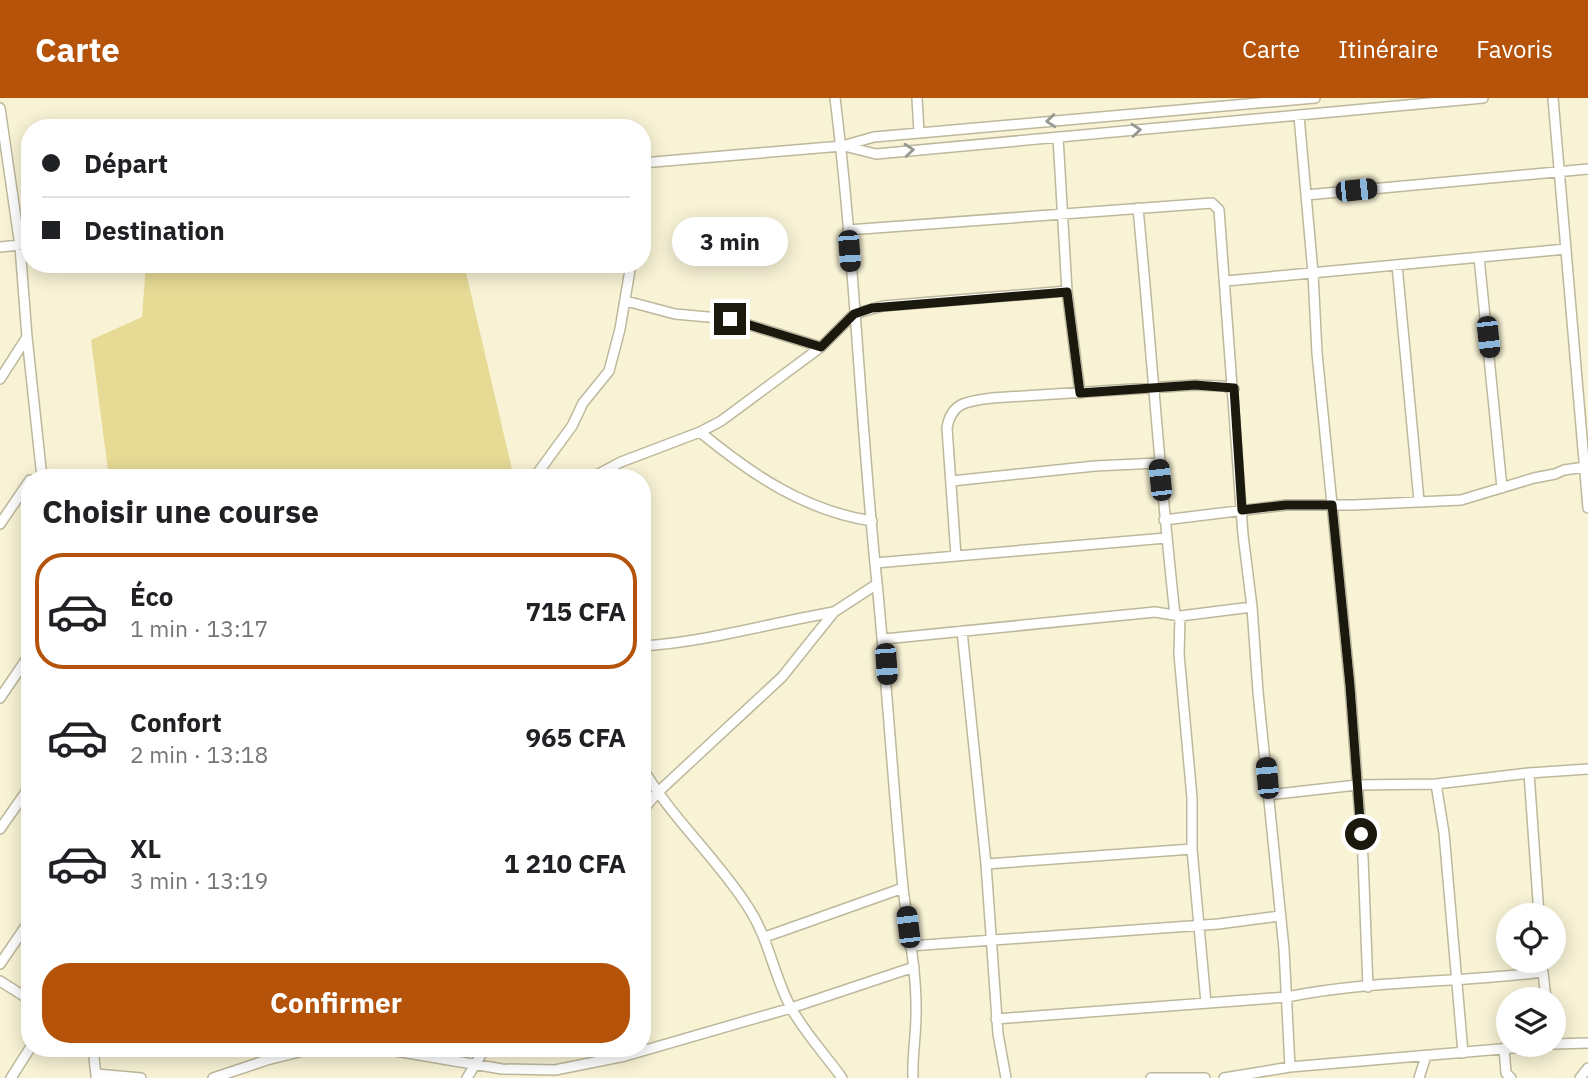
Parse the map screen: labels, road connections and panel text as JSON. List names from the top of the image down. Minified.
{"page":{"header":"Carte","nav":["Carte","Itinéraire","Favoris"],"banner":["Départ","Destination"],"bubble":"3 min","heading":"Choisir une course","list":[{"name":"Éco","note":"1 min · 13:17","value":"715 CFA"},{"name":"Confort","note":"2 min · 13:18","value":"965 CFA"},{"name":"XL","note":"3 min · 13:19","value":"1 210 CFA"}],"buttons":"Confirmer"}}
